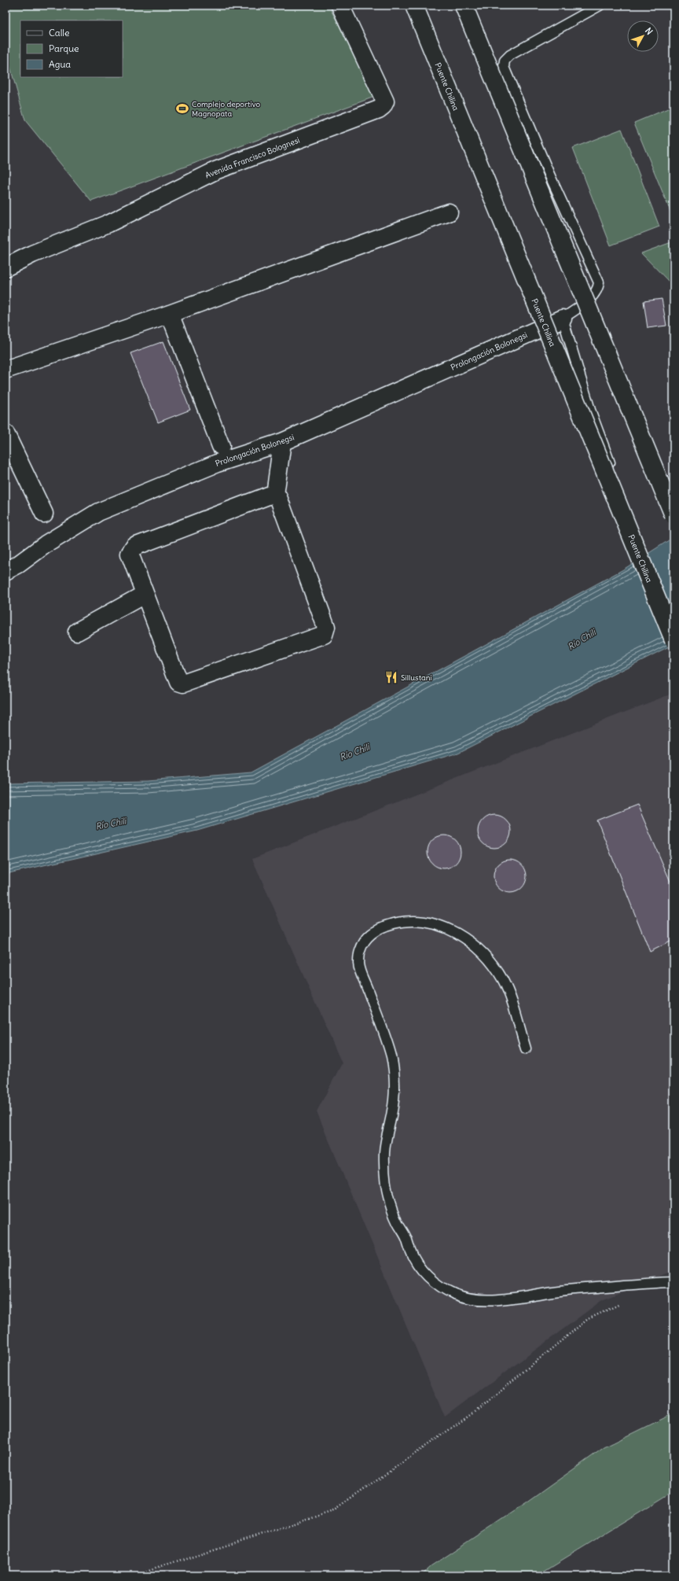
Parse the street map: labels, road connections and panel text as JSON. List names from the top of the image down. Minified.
{"streets":{"street":["Puente Chilina","Avenida Francisco Bolognesi","Prolongación Bolonegsi"]},"water":["Río Chili"],"places":{"sports":["Complejo deportivo Magnopata"],"restaurant":["Sillustani"]},"legend":["Calle","Parque","Agua"],"north":"top right"}
